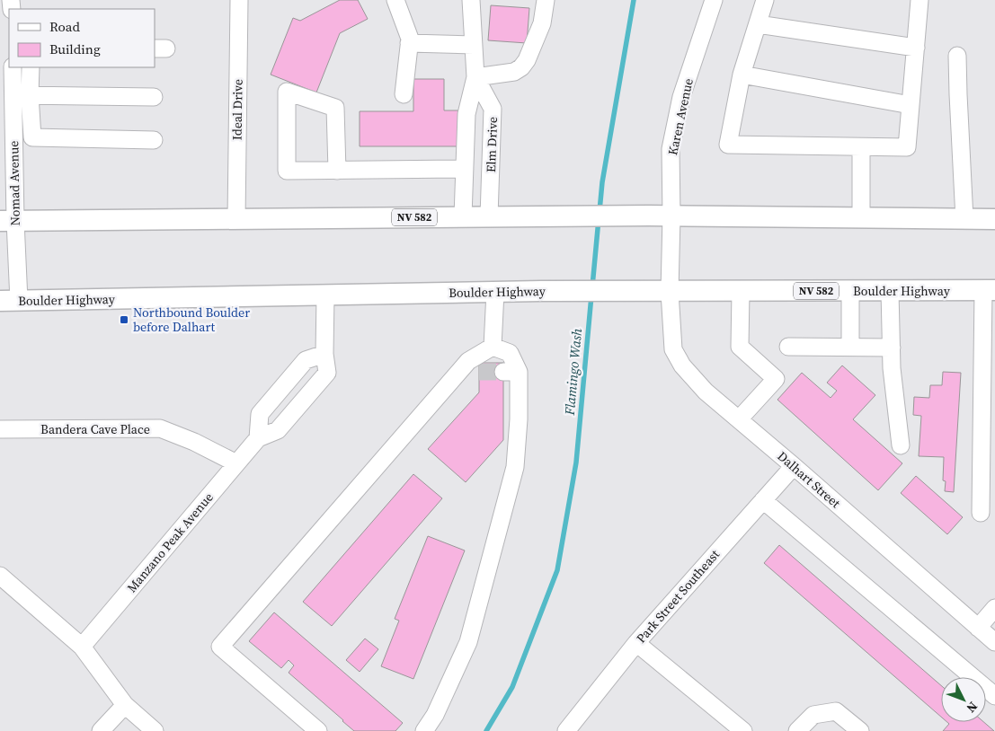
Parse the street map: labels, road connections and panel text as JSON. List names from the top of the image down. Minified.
{"streets":{"main road":["NV 582","Boulder Highway"],"street":["Ideal Drive","Karen Avenue","Elm Drive","Nomad Avenue","Bandera Cave Place","Dalhart Street","Manzano Peak Avenue","Park Street Southeast"]},"crossings":[["Ideal Drive","NV 582"],["Karen Avenue","NV 582"],["Karen Avenue","Boulder Highway"],["Karen Avenue","Dalhart Street"],["Elm Drive","NV 582"],["Nomad Avenue","NV 582"],["Nomad Avenue","Boulder Highway"],["Boulder Highway","Dalhart Street"],["Boulder Highway","Manzano Peak Avenue"],["Bandera Cave Place","Manzano Peak Avenue"],["Dalhart Street","Park Street Southeast"]],"water":["Flamingo Wash"],"places":{"transit":["Northbound Boulder before Dalhart"]},"legend":["Road","Building"],"north":"bottom right"}
